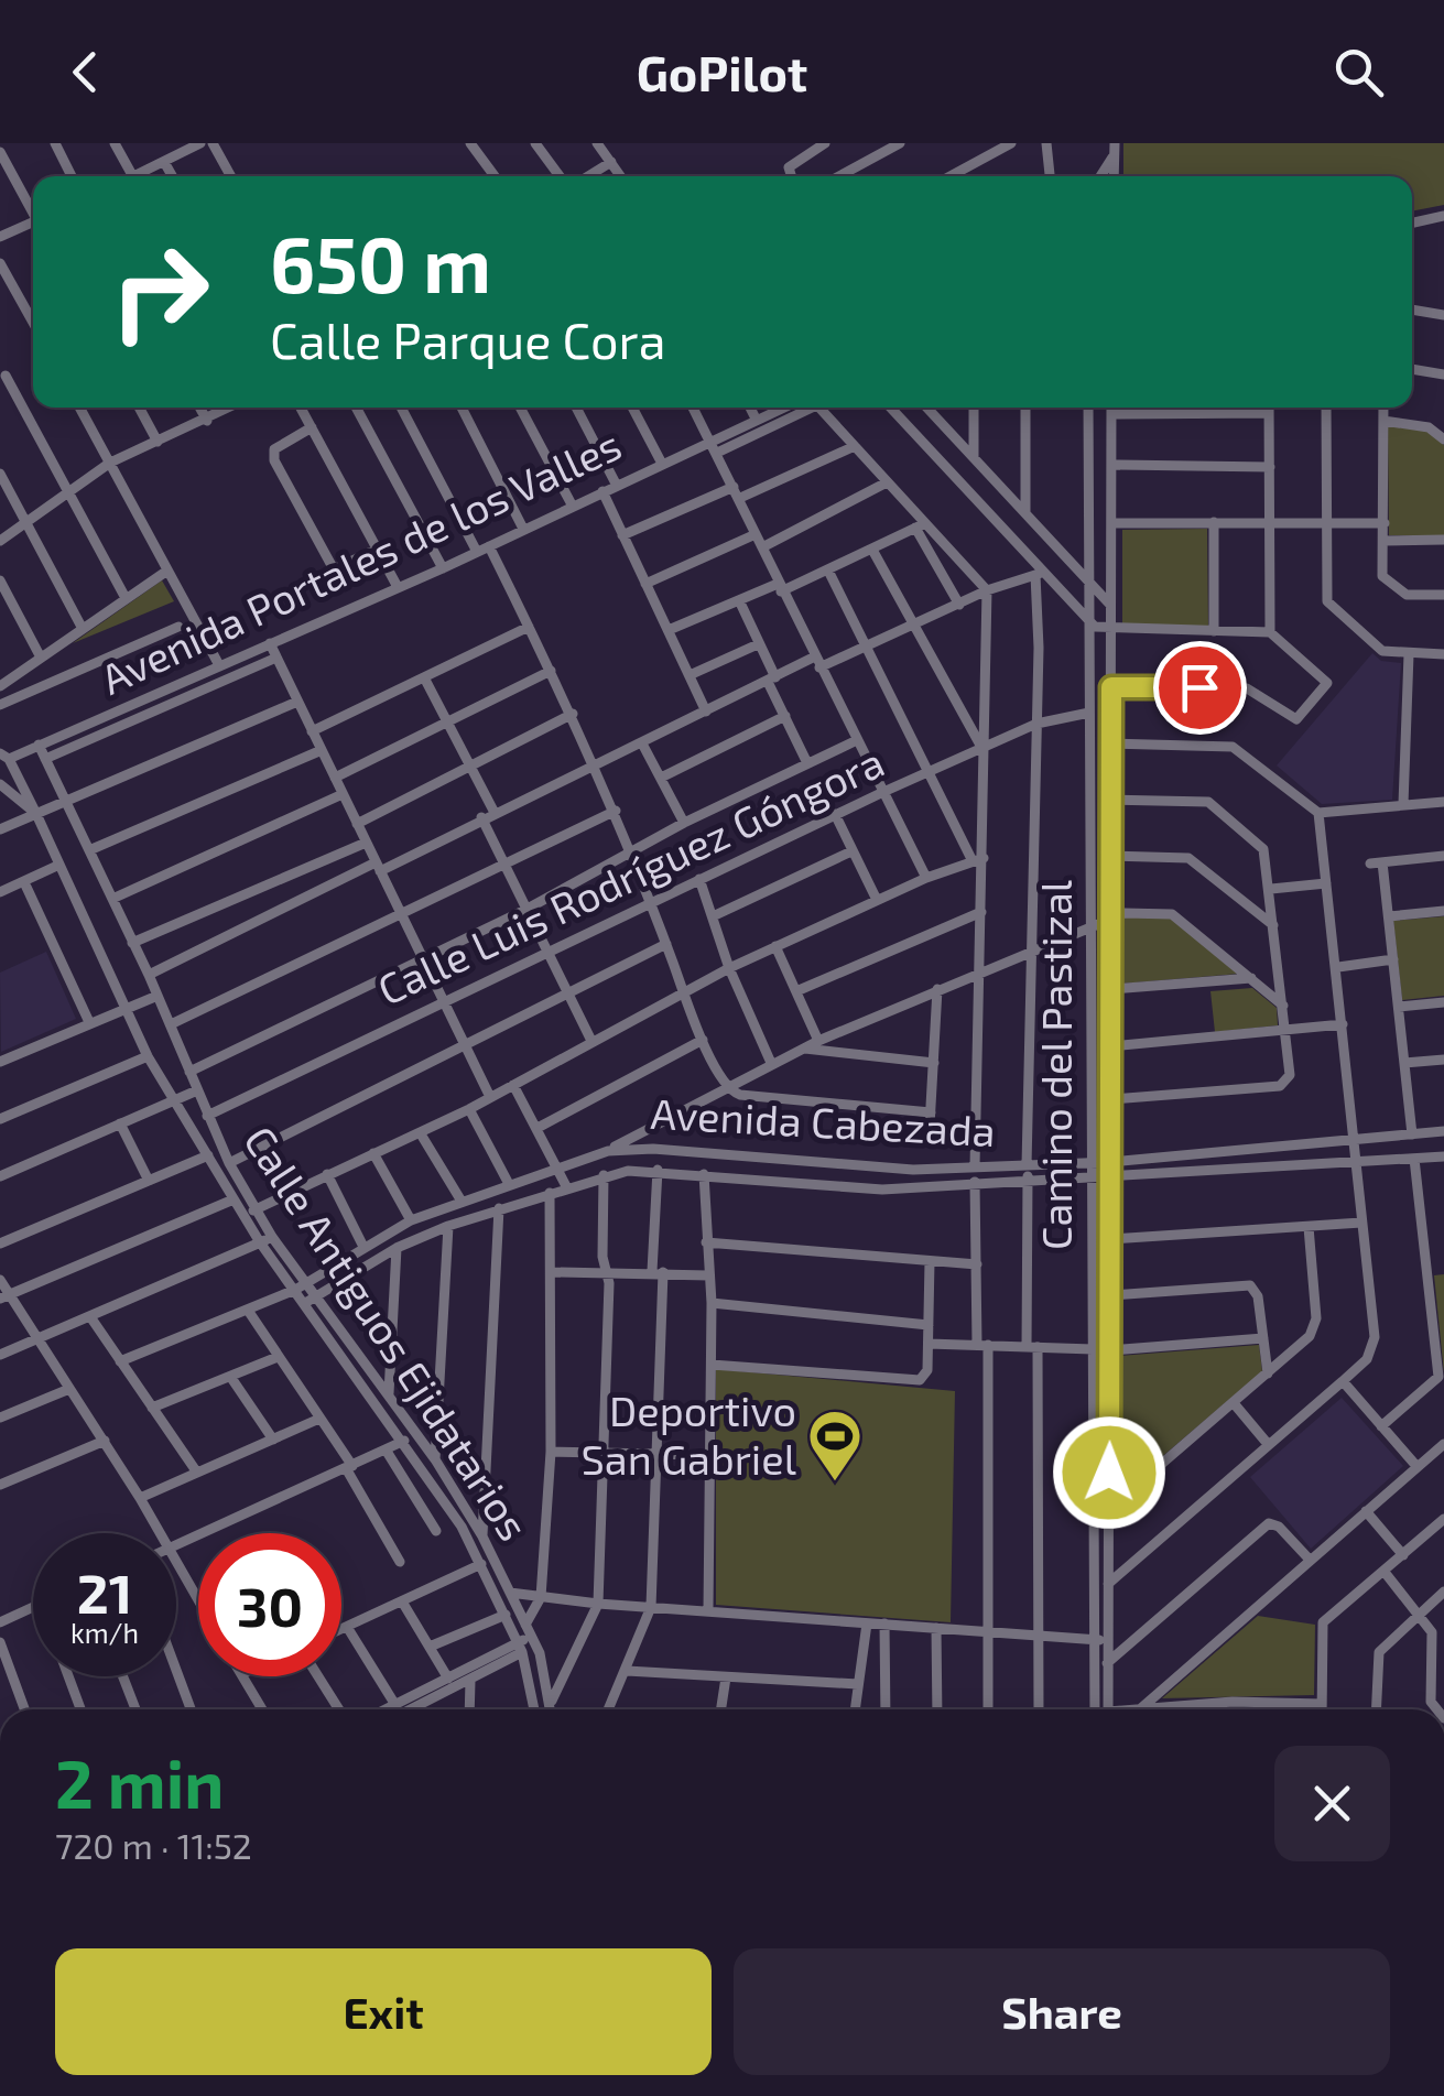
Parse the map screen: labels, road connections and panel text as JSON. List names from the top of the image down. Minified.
{"streets":{"street":["Avenida Portales de los Valles","Calle Luis Rodríguez Góngora","Camino del Pastizal","Avenida Cabezada","Calle Antiguos Ejidatarios"]},"crossings":[["Avenida Portales de los Valles","Calle Antiguos Ejidatarios"],["Calle Luis Rodríguez Góngora","Camino del Pastizal"],["Calle Luis Rodríguez Góngora","Calle Antiguos Ejidatarios"],["Camino del Pastizal","Avenida Cabezada"],["Avenida Cabezada","Calle Antiguos Ejidatarios"]],"places":{"sports":["Deportivo San Gabriel"]},"page":{"header":"GoPilot","turn":["650 m","Calle Parque Cora"],"speed":"21 km/h","limit":"30","heading":["2 min","720 m · 11:52"],"buttons":["Exit","Share"]}}
